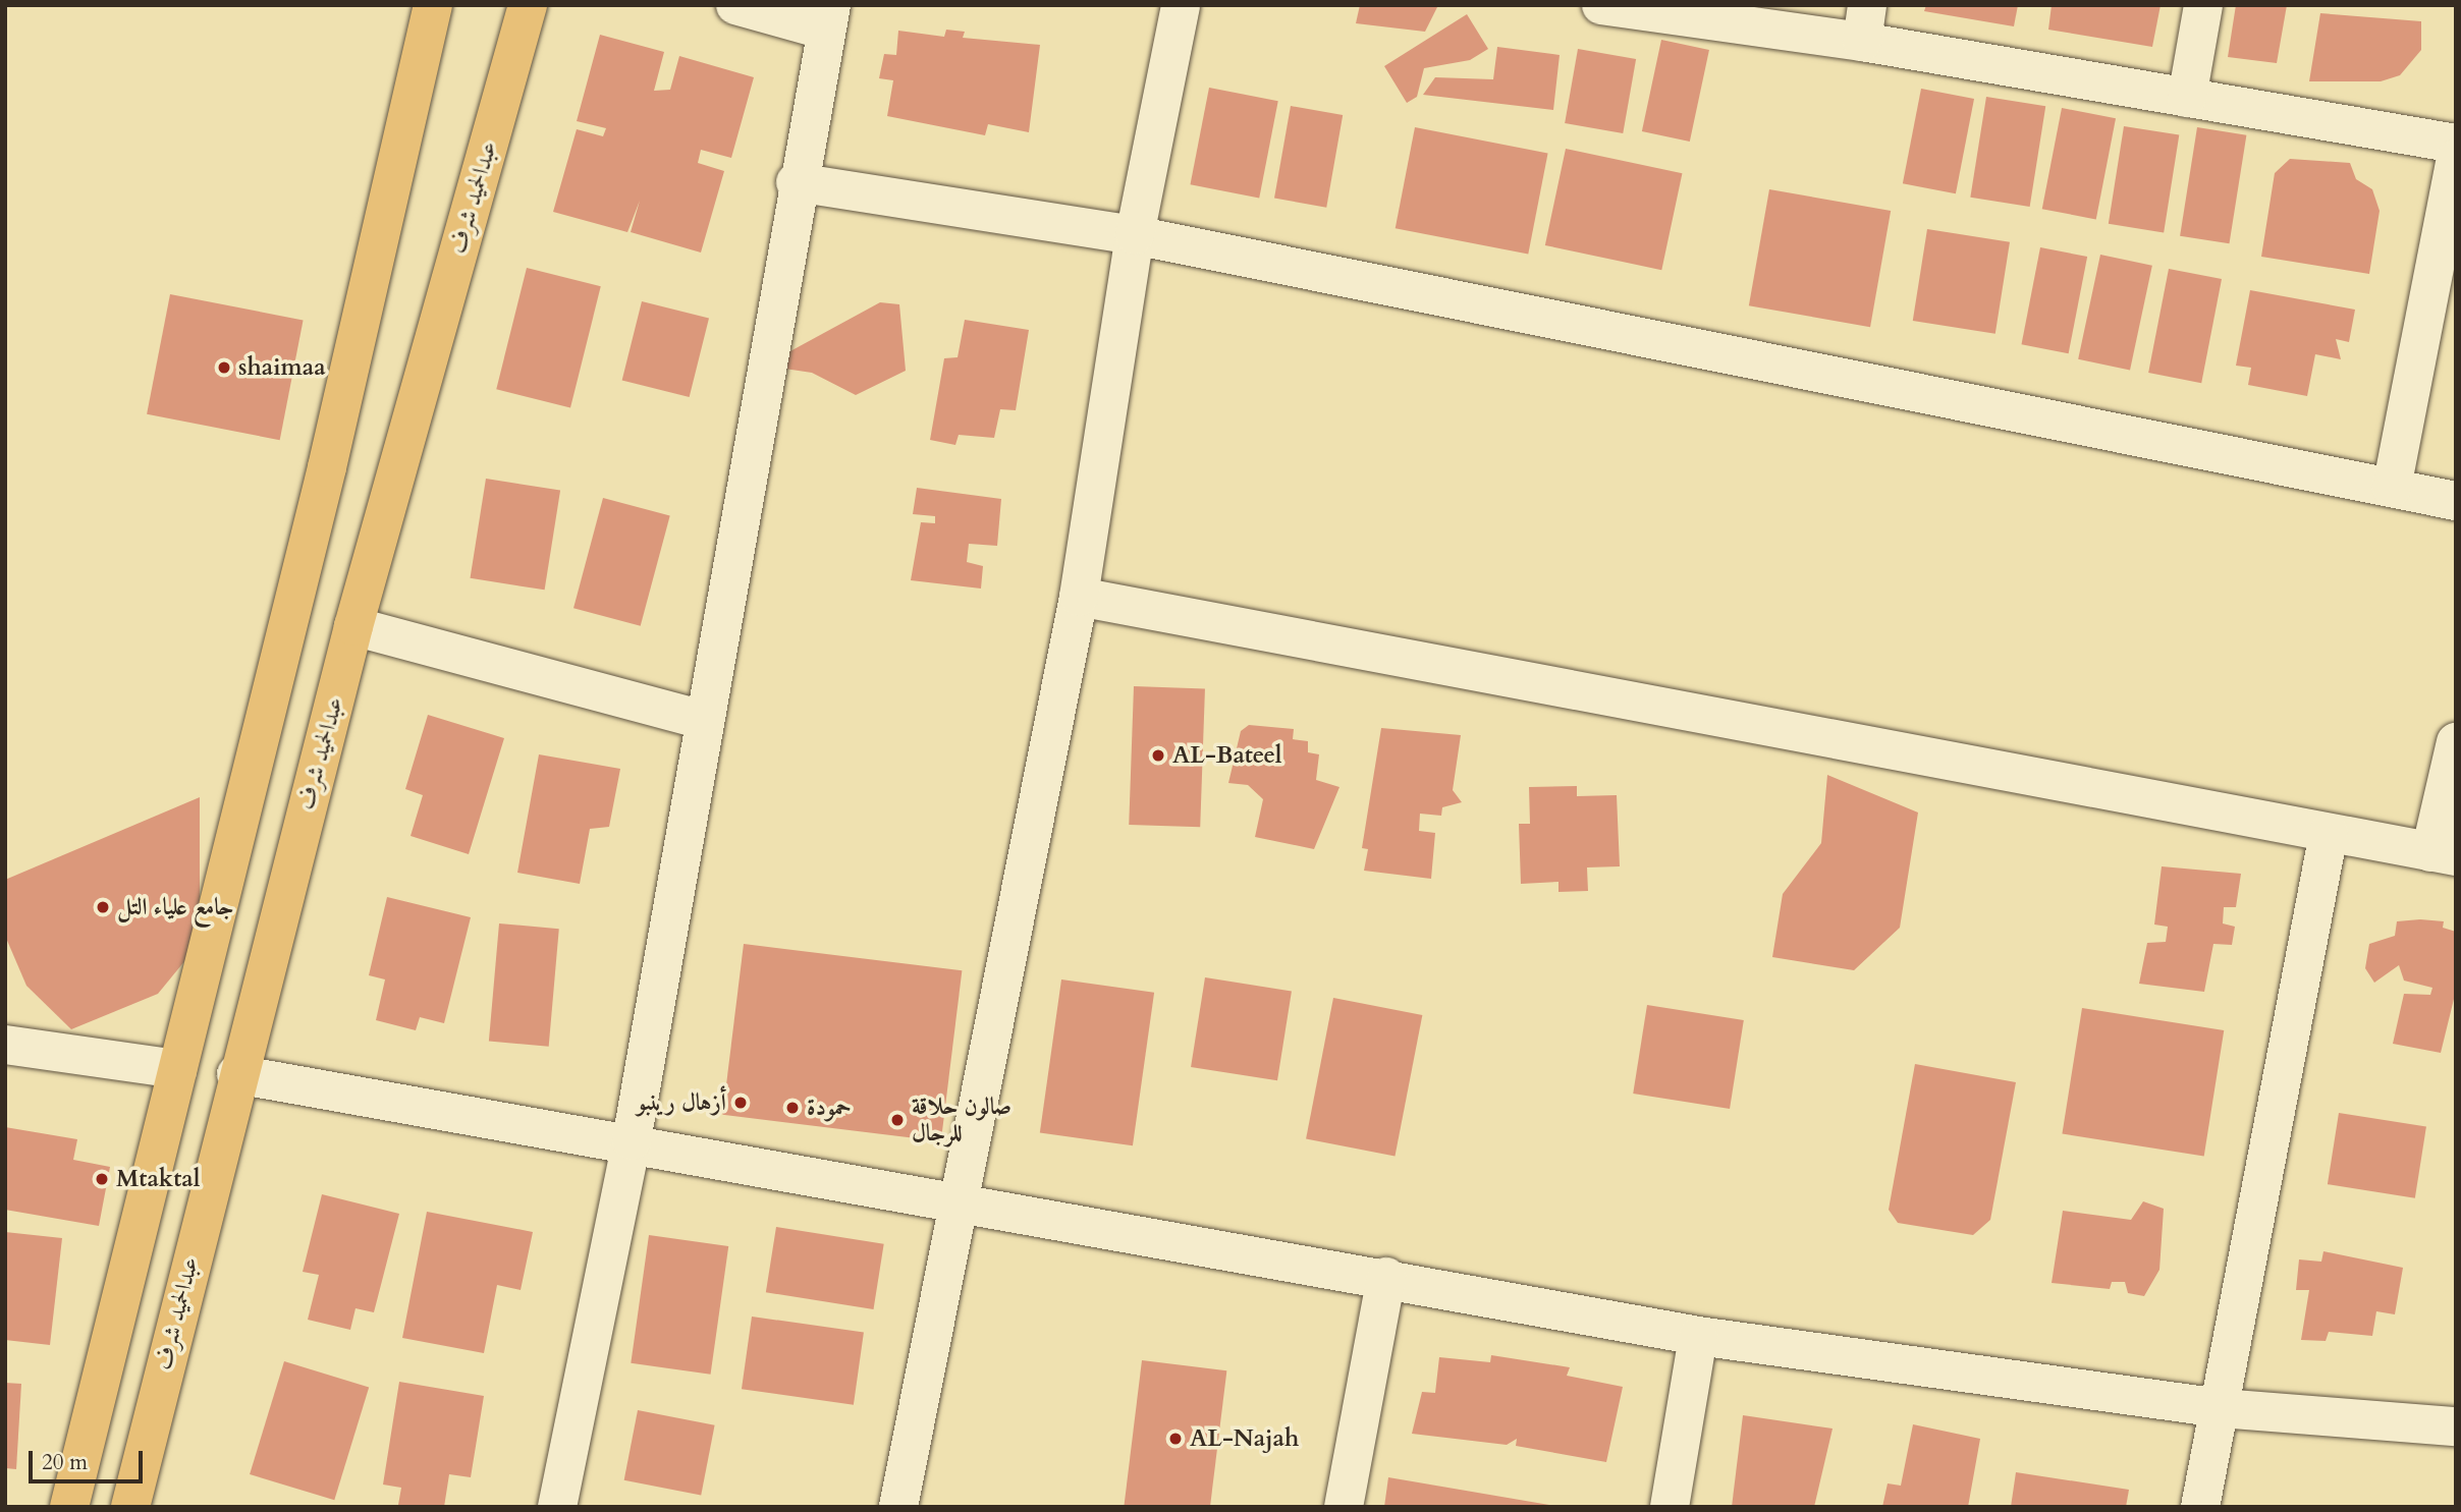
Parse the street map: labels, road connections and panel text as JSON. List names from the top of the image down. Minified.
{"streets":{"main road":["عبدالحميد شرف"]},"places":["shaimaa","AL-Bateel","جامع علياء التل","أزهال رينبو","حمودة","صالون حلاقة للرجال","Mtaktal","AL-Najah"],"scale_bar":"20 m"}
